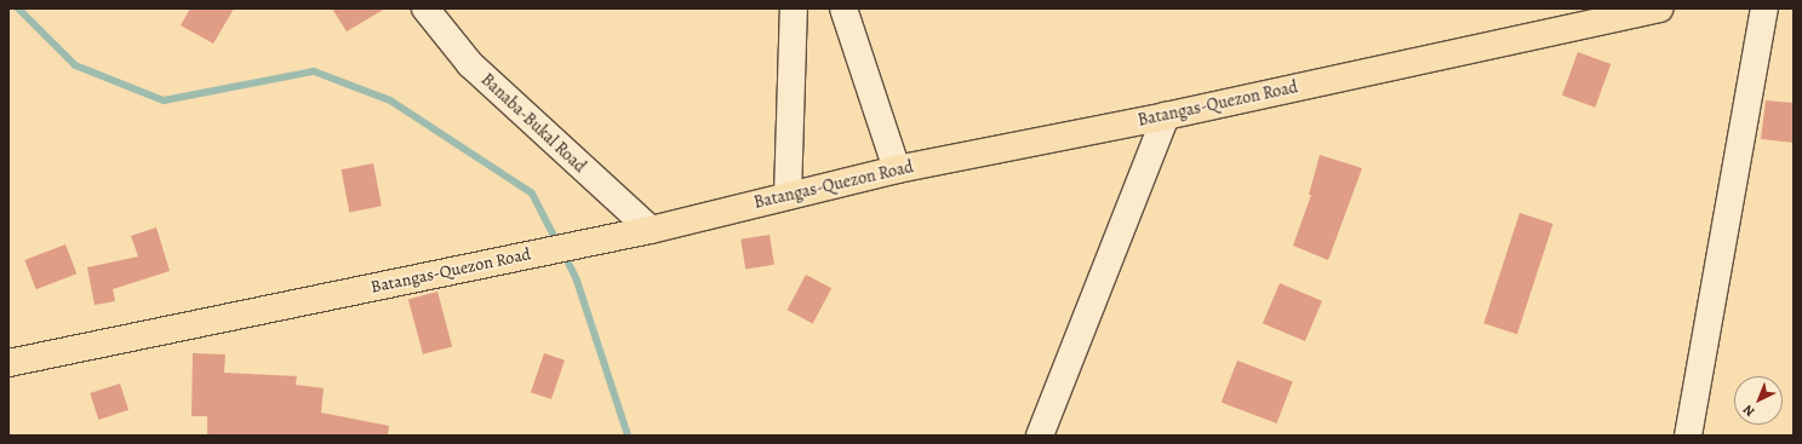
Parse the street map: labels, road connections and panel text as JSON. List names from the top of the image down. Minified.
{"streets":{"main road":["Batangas-Quezon Road"],"street":["Banaba-Bukal Road"]},"crossings":[["Batangas-Quezon Road","Banaba-Bukal Road"]],"north":"bottom left"}
